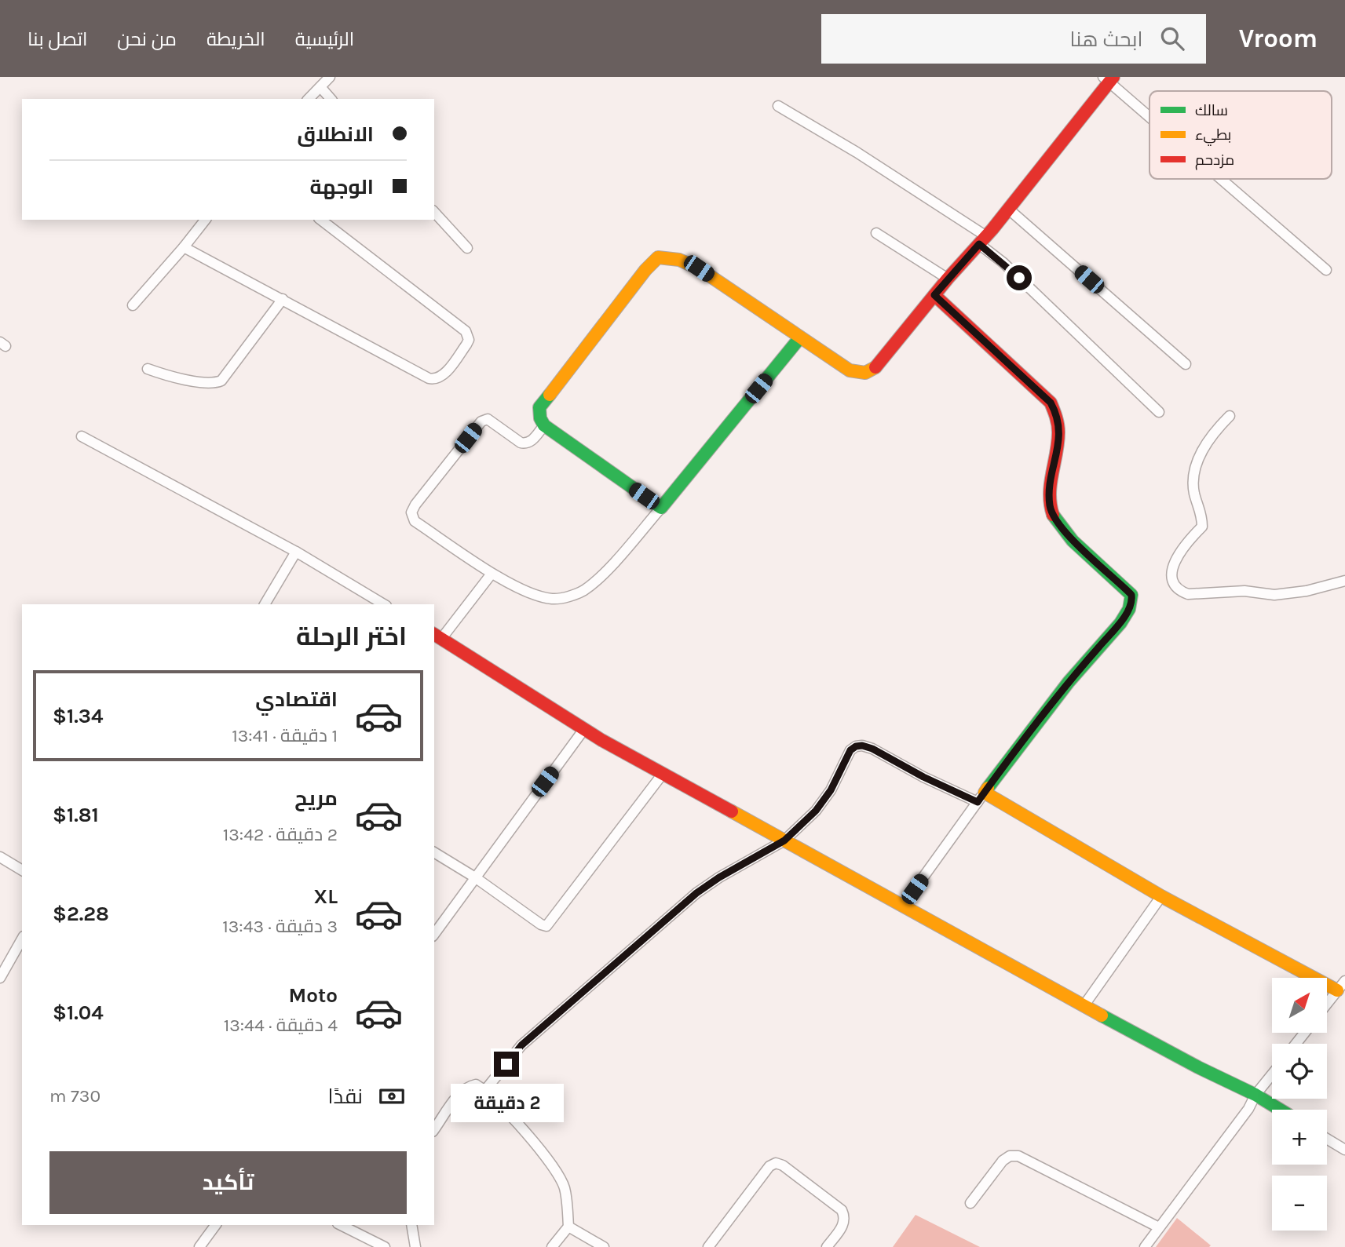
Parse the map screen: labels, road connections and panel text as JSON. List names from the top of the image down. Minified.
{"legend":["سالك","بطيء","مزدحم"],"north":"top right","page":{"header":"Vroom","search":"ابحث هنا","nav":["الرئيسية","الخريطة","من نحن","اتصل بنا"],"banner":["الانطلاق","الوجهة"],"heading":"اختر الرحلة","list":[{"name":"اقتصادي","note":"1 دقيقة · 13:41","value":"$1.34"},{"name":"مريح","note":"2 دقيقة · 13:42","value":"$1.81"},{"name":"XL","note":"3 دقيقة · 13:43","value":"$2.28"},{"name":"Moto","note":"4 دقيقة · 13:44","value":"$1.04"}],"map_buttons":["+","−"],"pay":["نقدًا","730 m"],"bubble":"2 دقيقة","buttons":"تأكيد"}}
